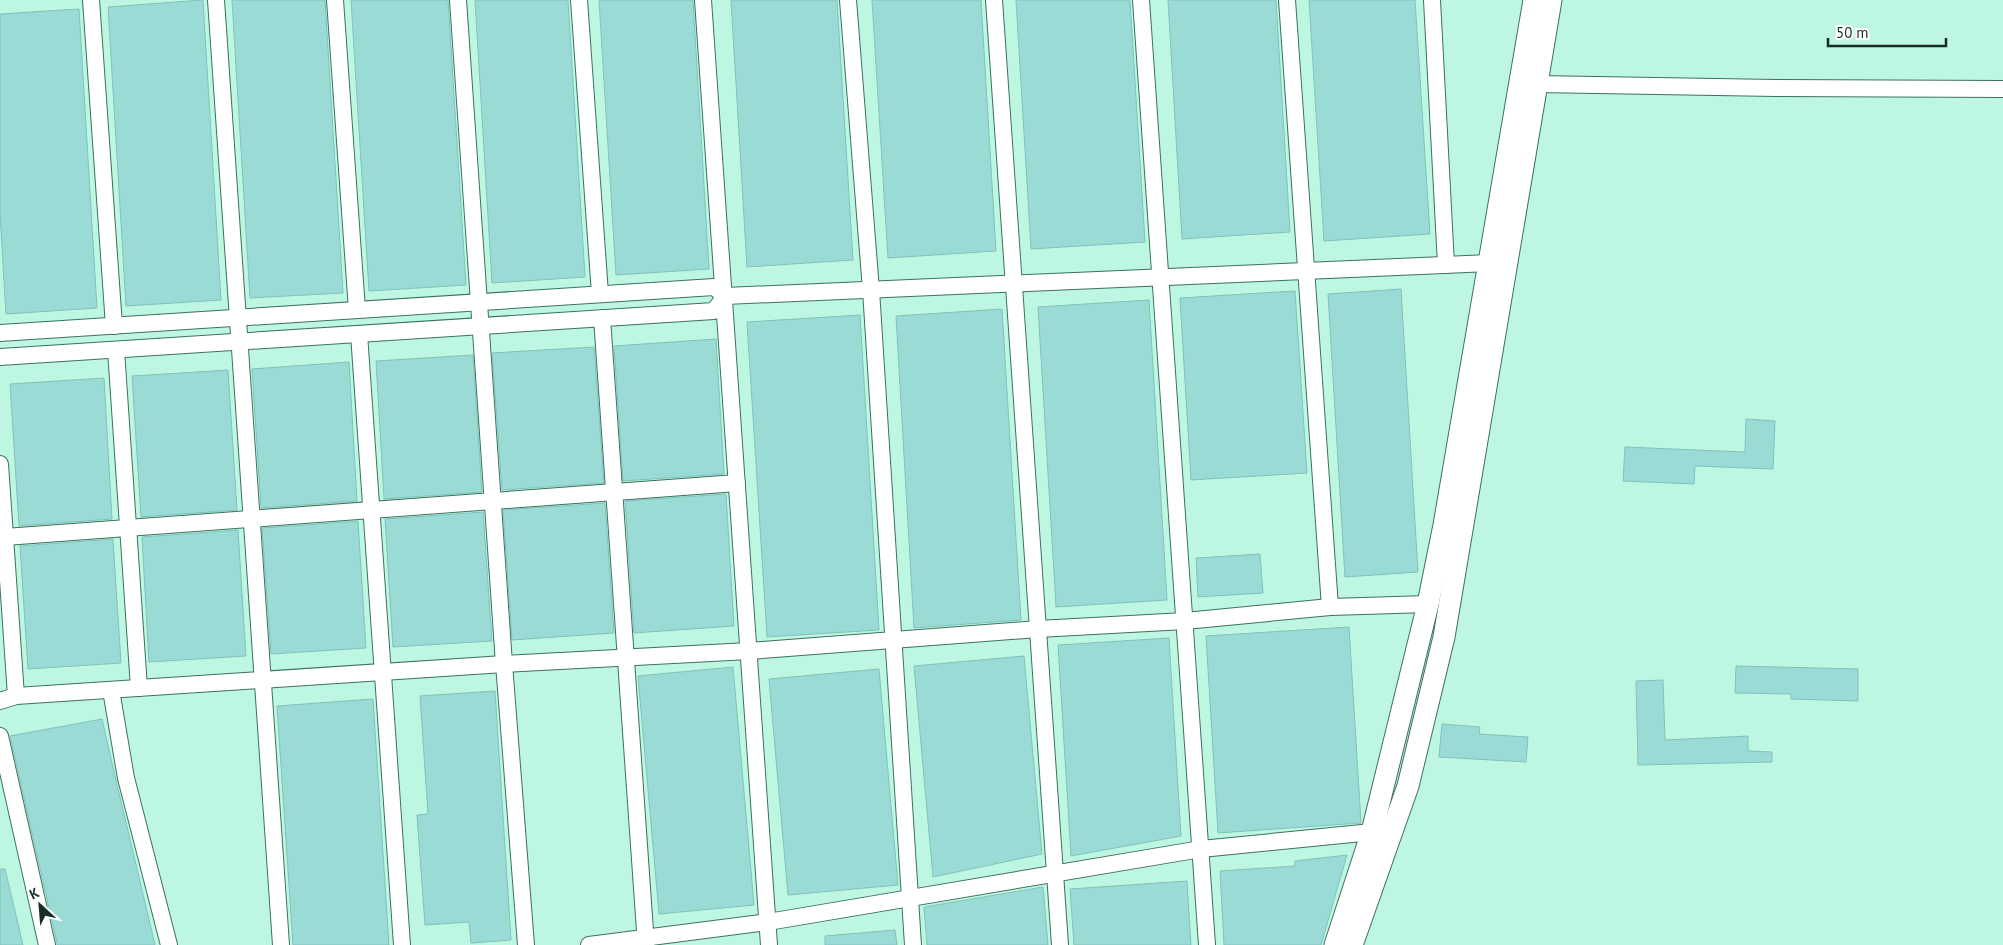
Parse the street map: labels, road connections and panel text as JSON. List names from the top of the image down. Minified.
{"scale_bar":"50 m","north":"top left"}
